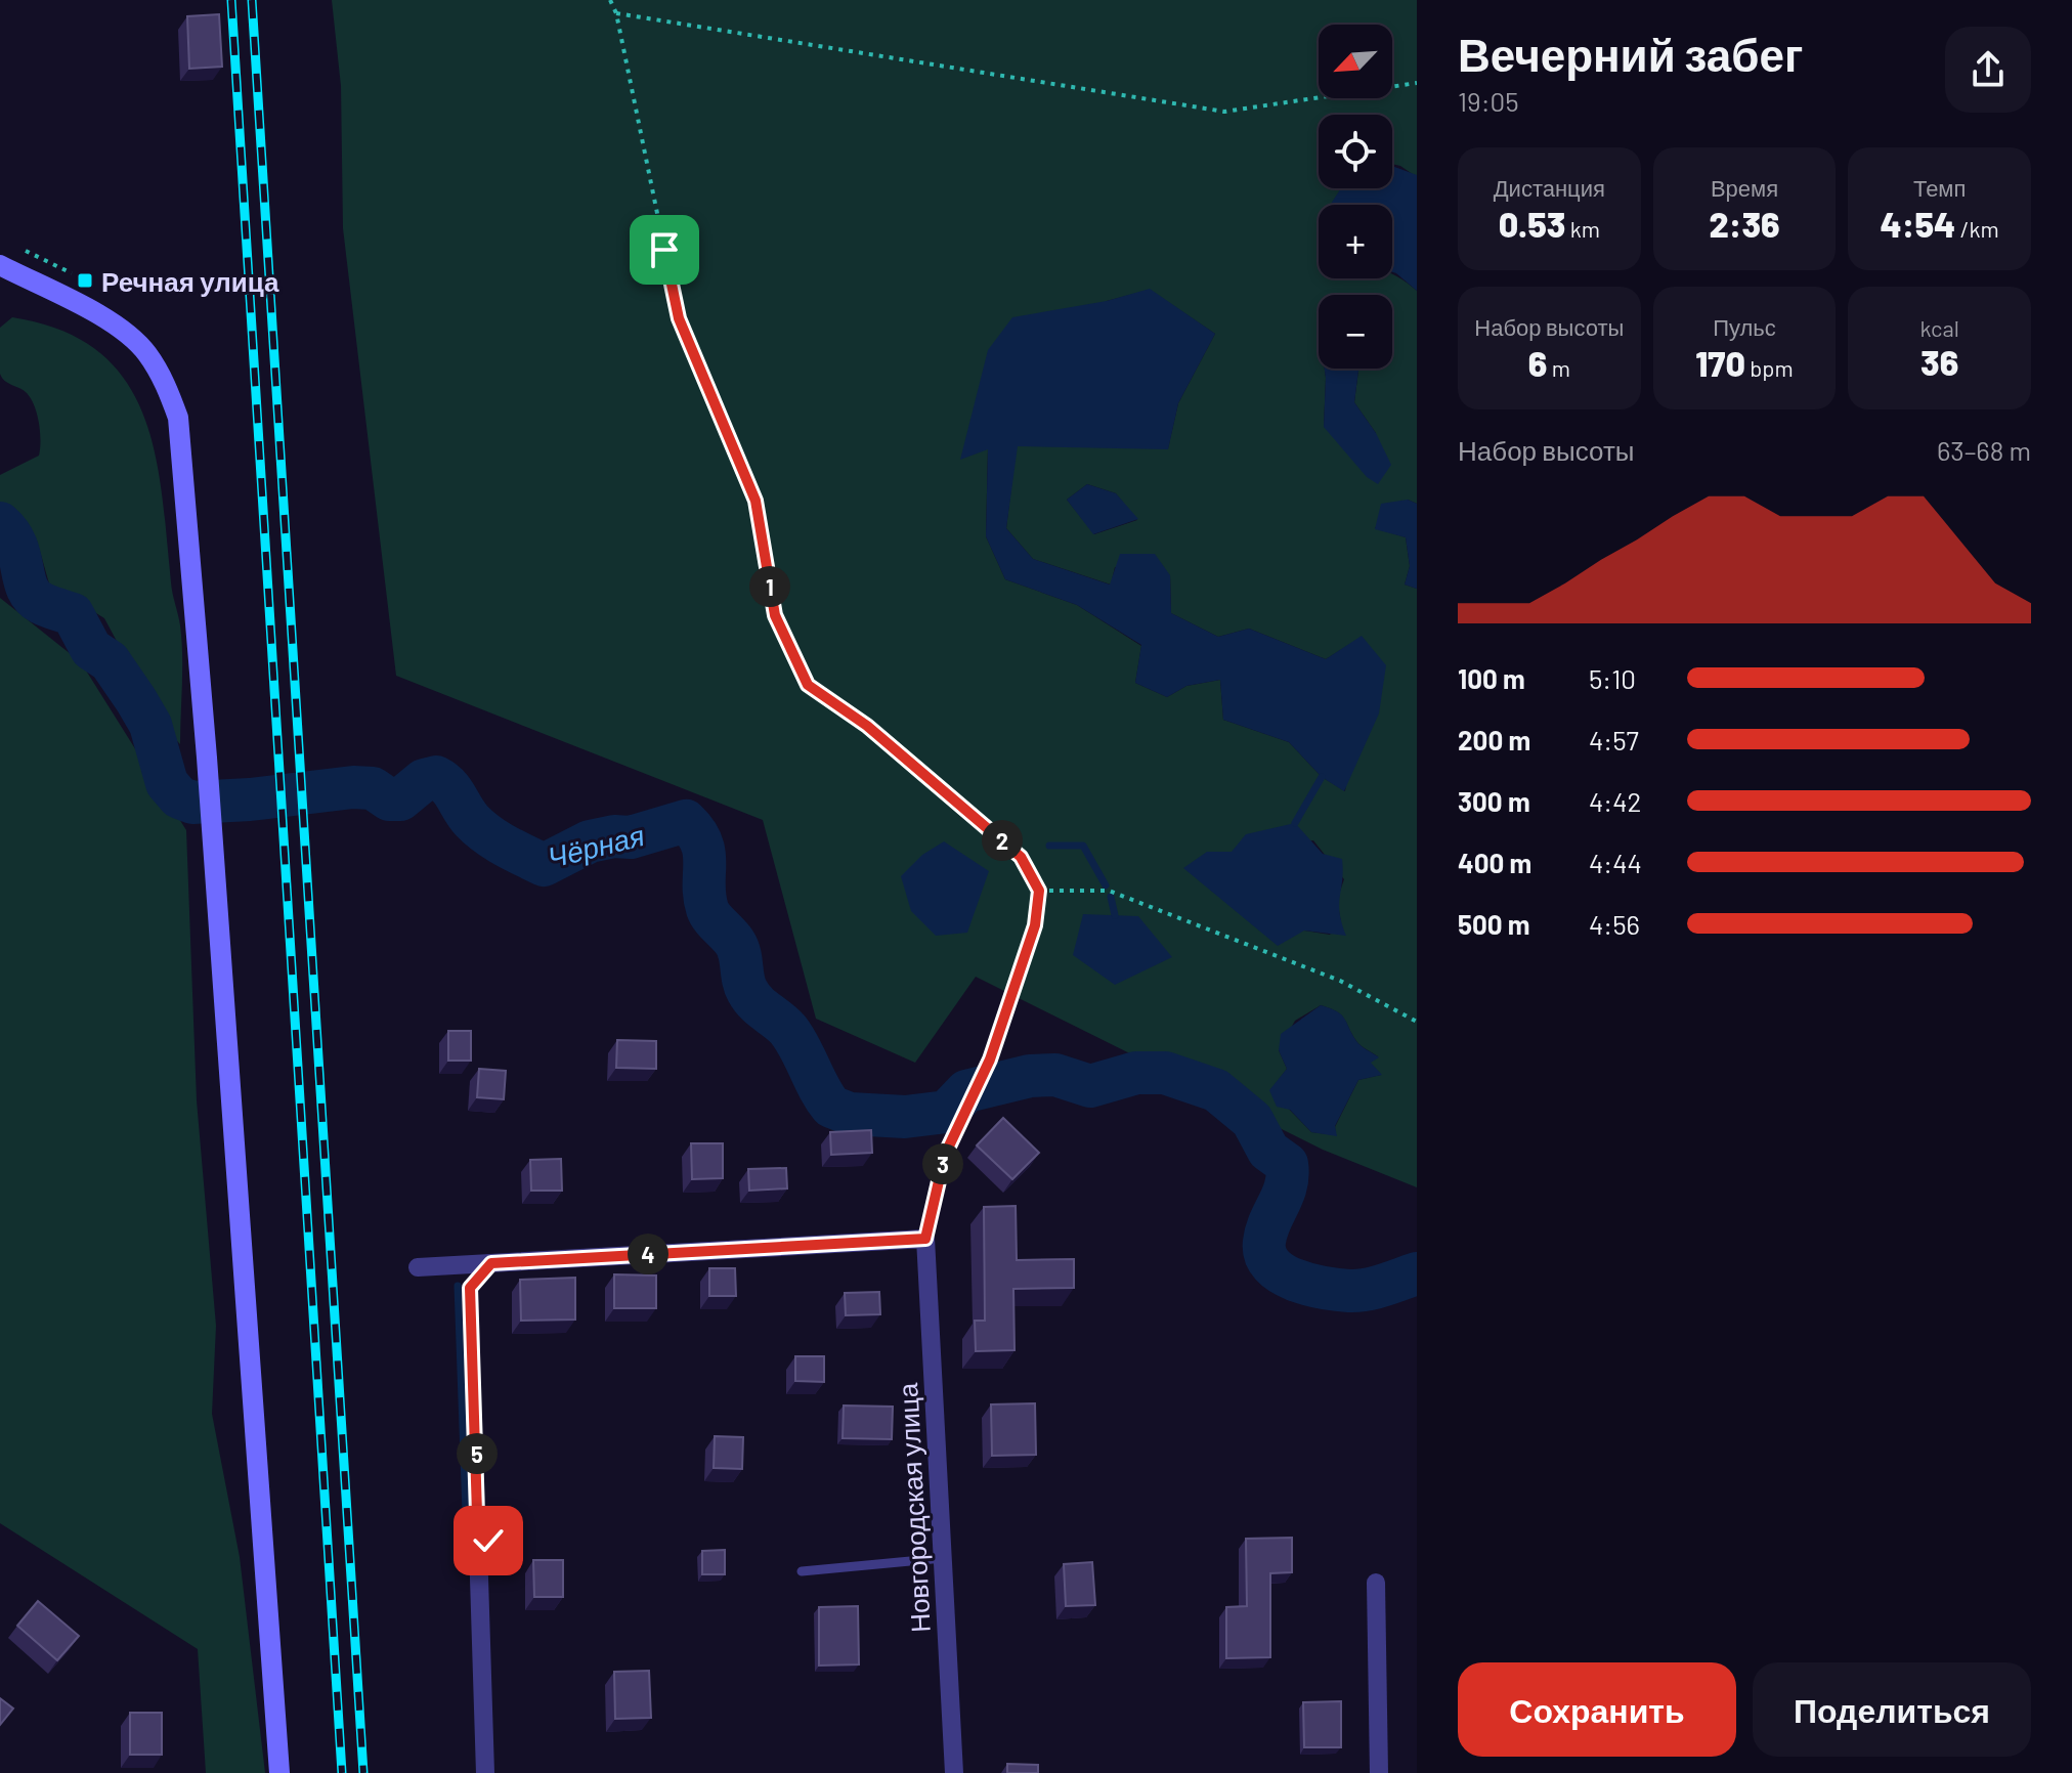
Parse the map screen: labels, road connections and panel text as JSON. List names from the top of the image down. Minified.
{"streets":{"street":["Новгородская улица"]},"water":["Чёрная"],"places":{"transit":["Речная улица"]},"north":"bottom left","page":{"heading":["Вечерний забег","19:05"],"map_buttons":["+","−"],"stats":[["Дистанция","0.53 km"],["Время","2:36"],["Темп","4:54 /km"],["Набор высоты","6 m"],["Пульс","170 bpm"],["kcal","36"]],"chart":["Набор высоты","63–68 m"],"pins":["1","2","3","4","5"],"list":[{"name":"100 m","note":"5:10"},{"name":"200 m","note":"4:57"},{"name":"300 m","note":"4:42"},{"name":"400 m","note":"4:44"},{"name":"500 m","note":"4:56"}],"buttons":["Сохранить","Поделиться"]}}
